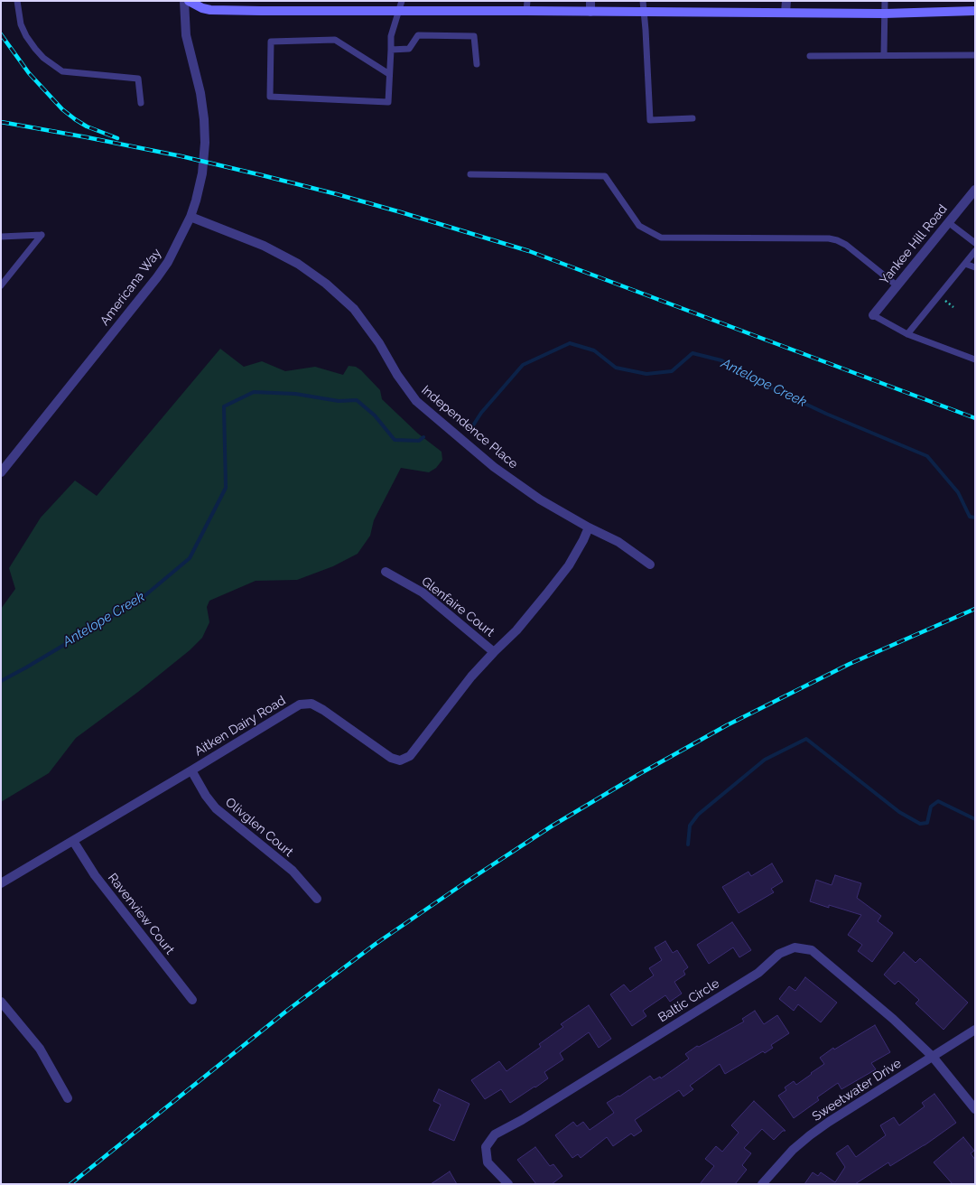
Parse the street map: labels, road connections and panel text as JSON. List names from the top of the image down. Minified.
{"streets":{"street":["Yankee Hill Road","Americana Way","Independence Place","Glenfaire Court","Aitken Dairy Road","Olivglen Court","Ravenview Court","Baltic Circle","Sweetwater Drive"]},"crossings":[["Americana Way","Independence Place"],["Independence Place","Aitken Dairy Road"],["Glenfaire Court","Aitken Dairy Road"],["Aitken Dairy Road","Olivglen Court"],["Aitken Dairy Road","Ravenview Court"],["Baltic Circle","Sweetwater Drive"]],"water":["Antelope Creek"]}
